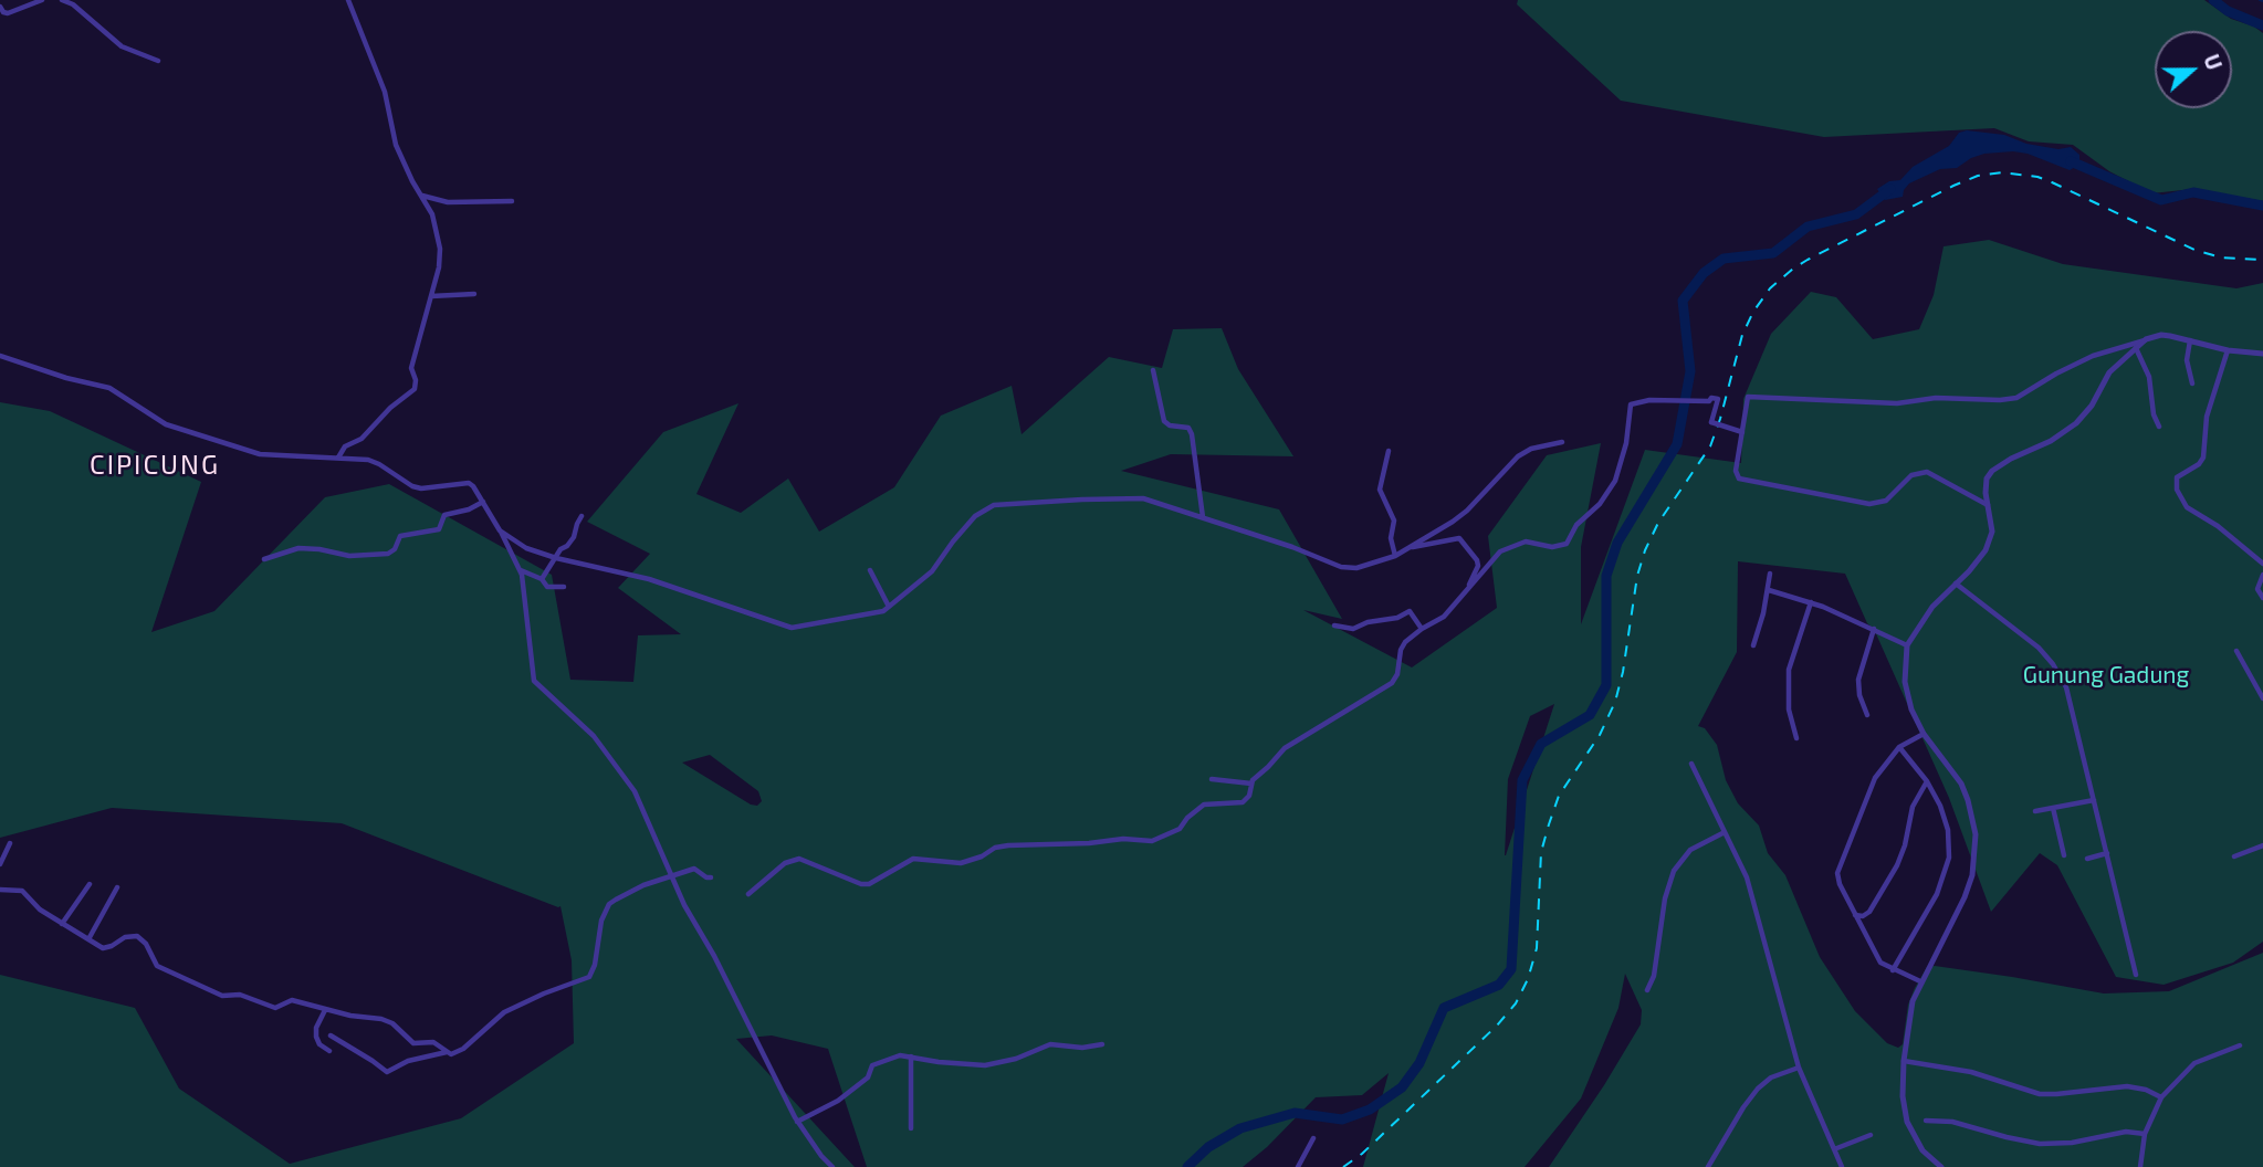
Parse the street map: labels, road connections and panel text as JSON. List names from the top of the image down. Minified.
{"districts":["CIPICUNG"],"parks":["Gunung Gadung"],"north":"right"}
